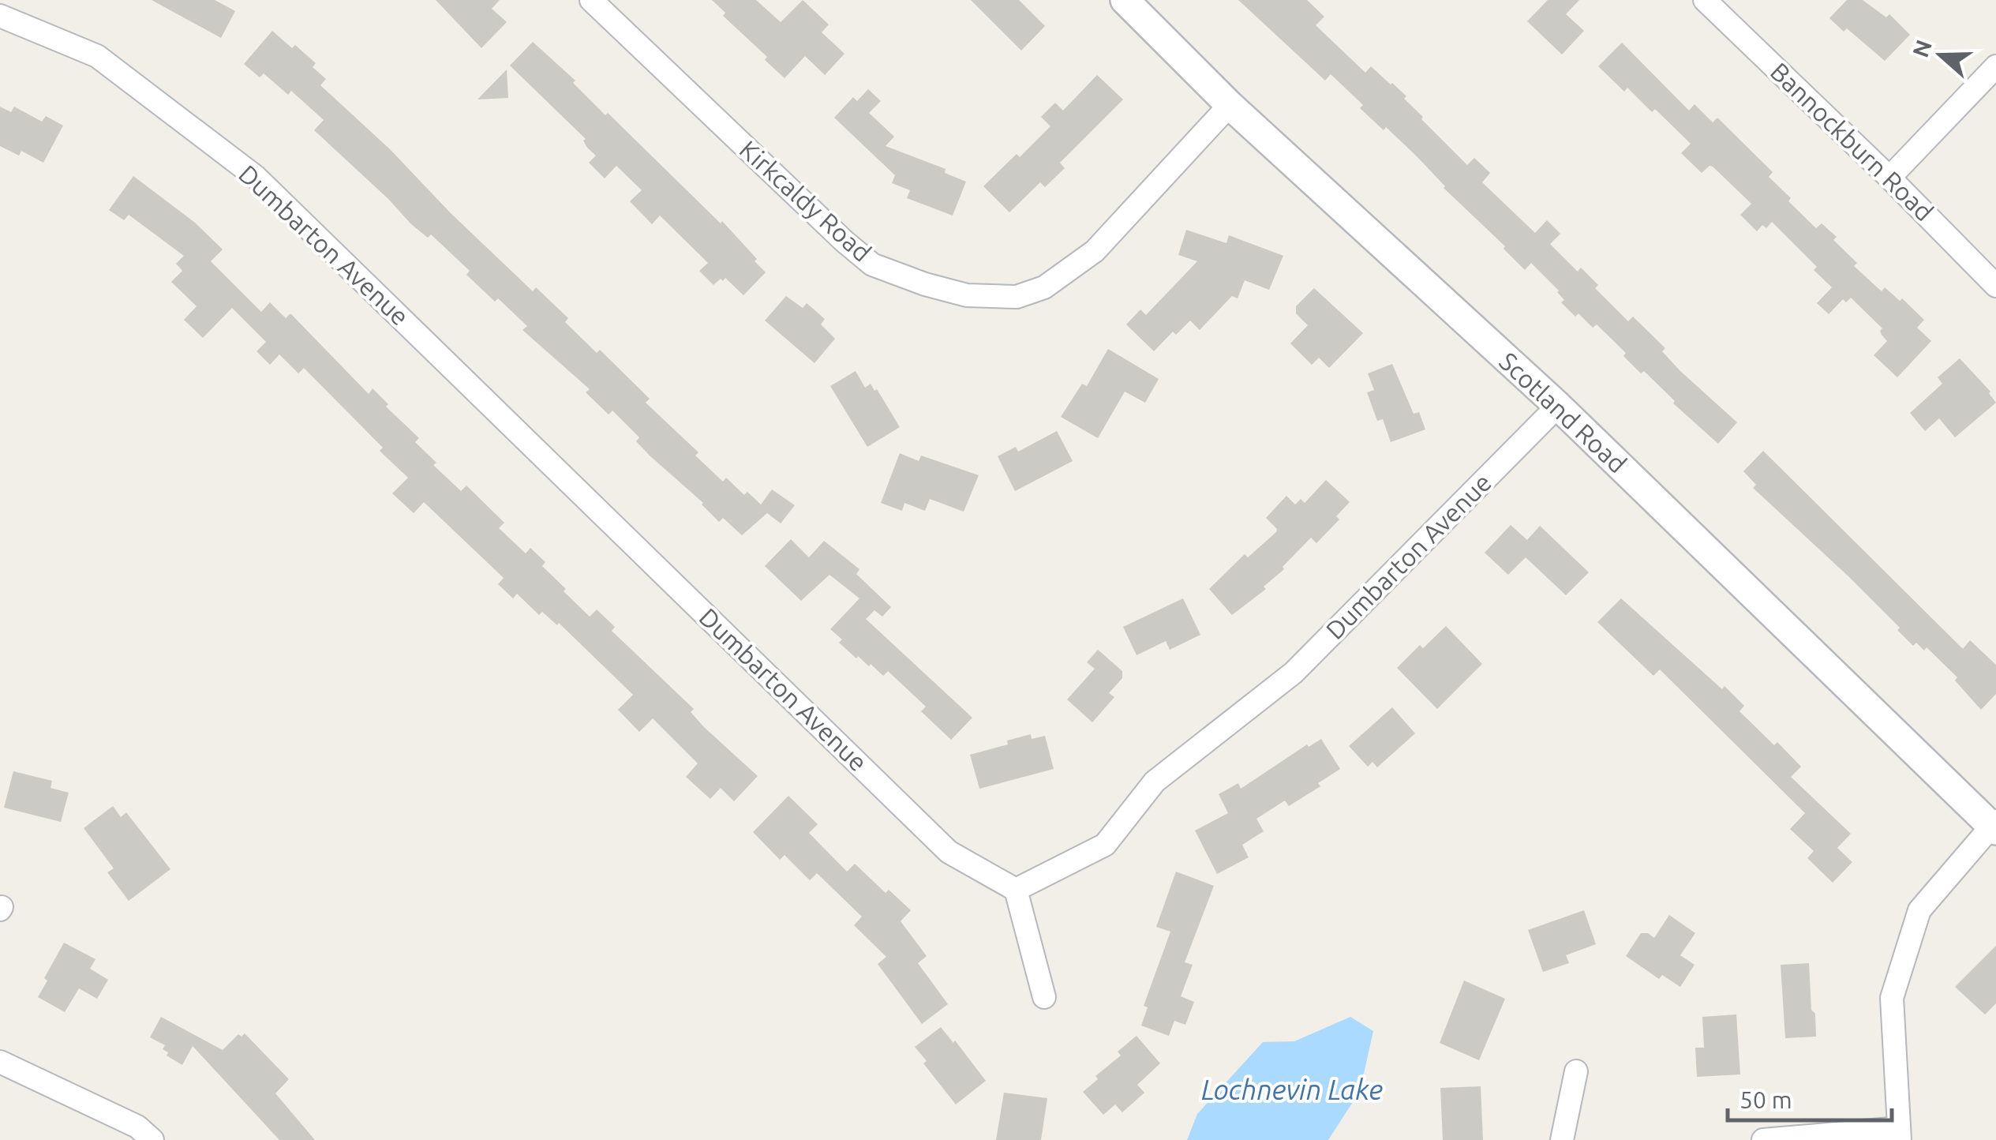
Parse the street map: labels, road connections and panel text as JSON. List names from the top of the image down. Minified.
{"streets":{"street":["Bannockburn Road","Kirkcaldy Road","Dumbarton Avenue","Scotland Road"]},"crossings":[["Kirkcaldy Road","Scotland Road"],["Dumbarton Avenue","Scotland Road"]],"water":["Lochnevin Lake"],"scale_bar":"50 m","north":"left"}
